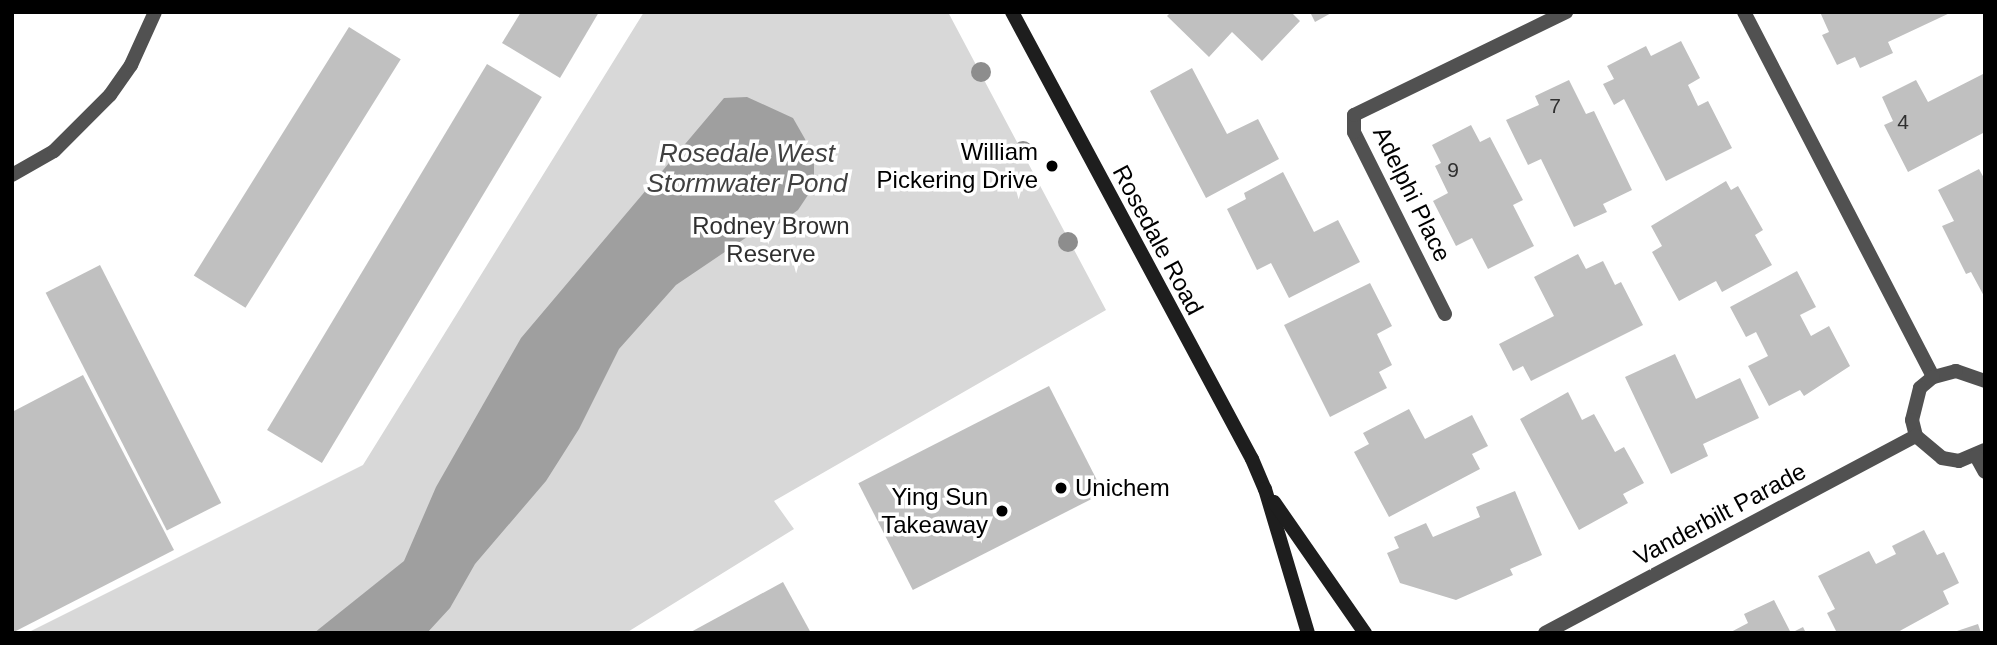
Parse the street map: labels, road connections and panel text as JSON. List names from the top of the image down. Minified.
{"streets":{"main road":["Rosedale Road"],"street":["Adelphi Place","Vanderbilt Parade"]},"water":["Rosedale West Stormwater Pond"],"parks":["Rodney Brown Reserve"],"places":["William Pickering Drive","Unichem","Ying Sun Takeaway"],"house_numbers":["7","4","9"]}
